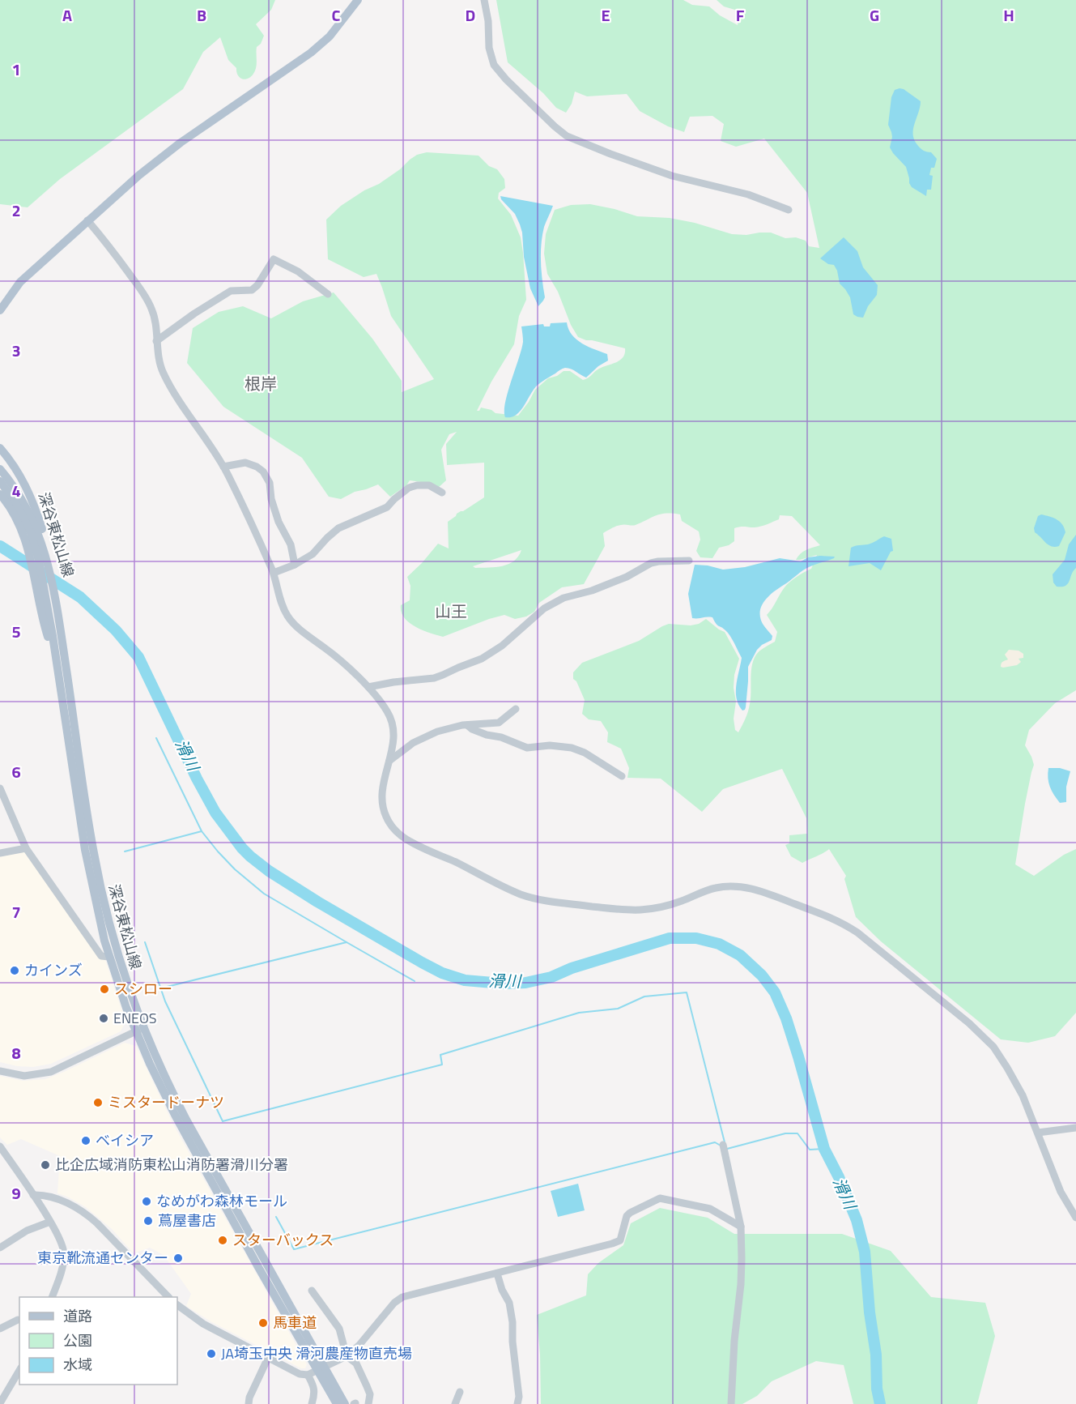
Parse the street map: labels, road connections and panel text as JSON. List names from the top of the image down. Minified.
{"streets":{"main road":["深谷東松山線"]},"districts":["根岸","山王"],"water":["滑川"],"places":["カインズ","スシロー","ENEOS","ミスタードーナツ","ベイシア","比企広域消防東松山消防署滑川分署","なめがわ森林モール","蔦屋書店","スターバックス","東京靴流通センター","馬車道","JA埼玉中央 滑河農産物直売場"],"legend":["道路","公園","水域"],"grid":{"columns":["A","B","C","D","E","F","G","H"],"rows":["1","2","3","4","5","6","7","8","9"]}}
